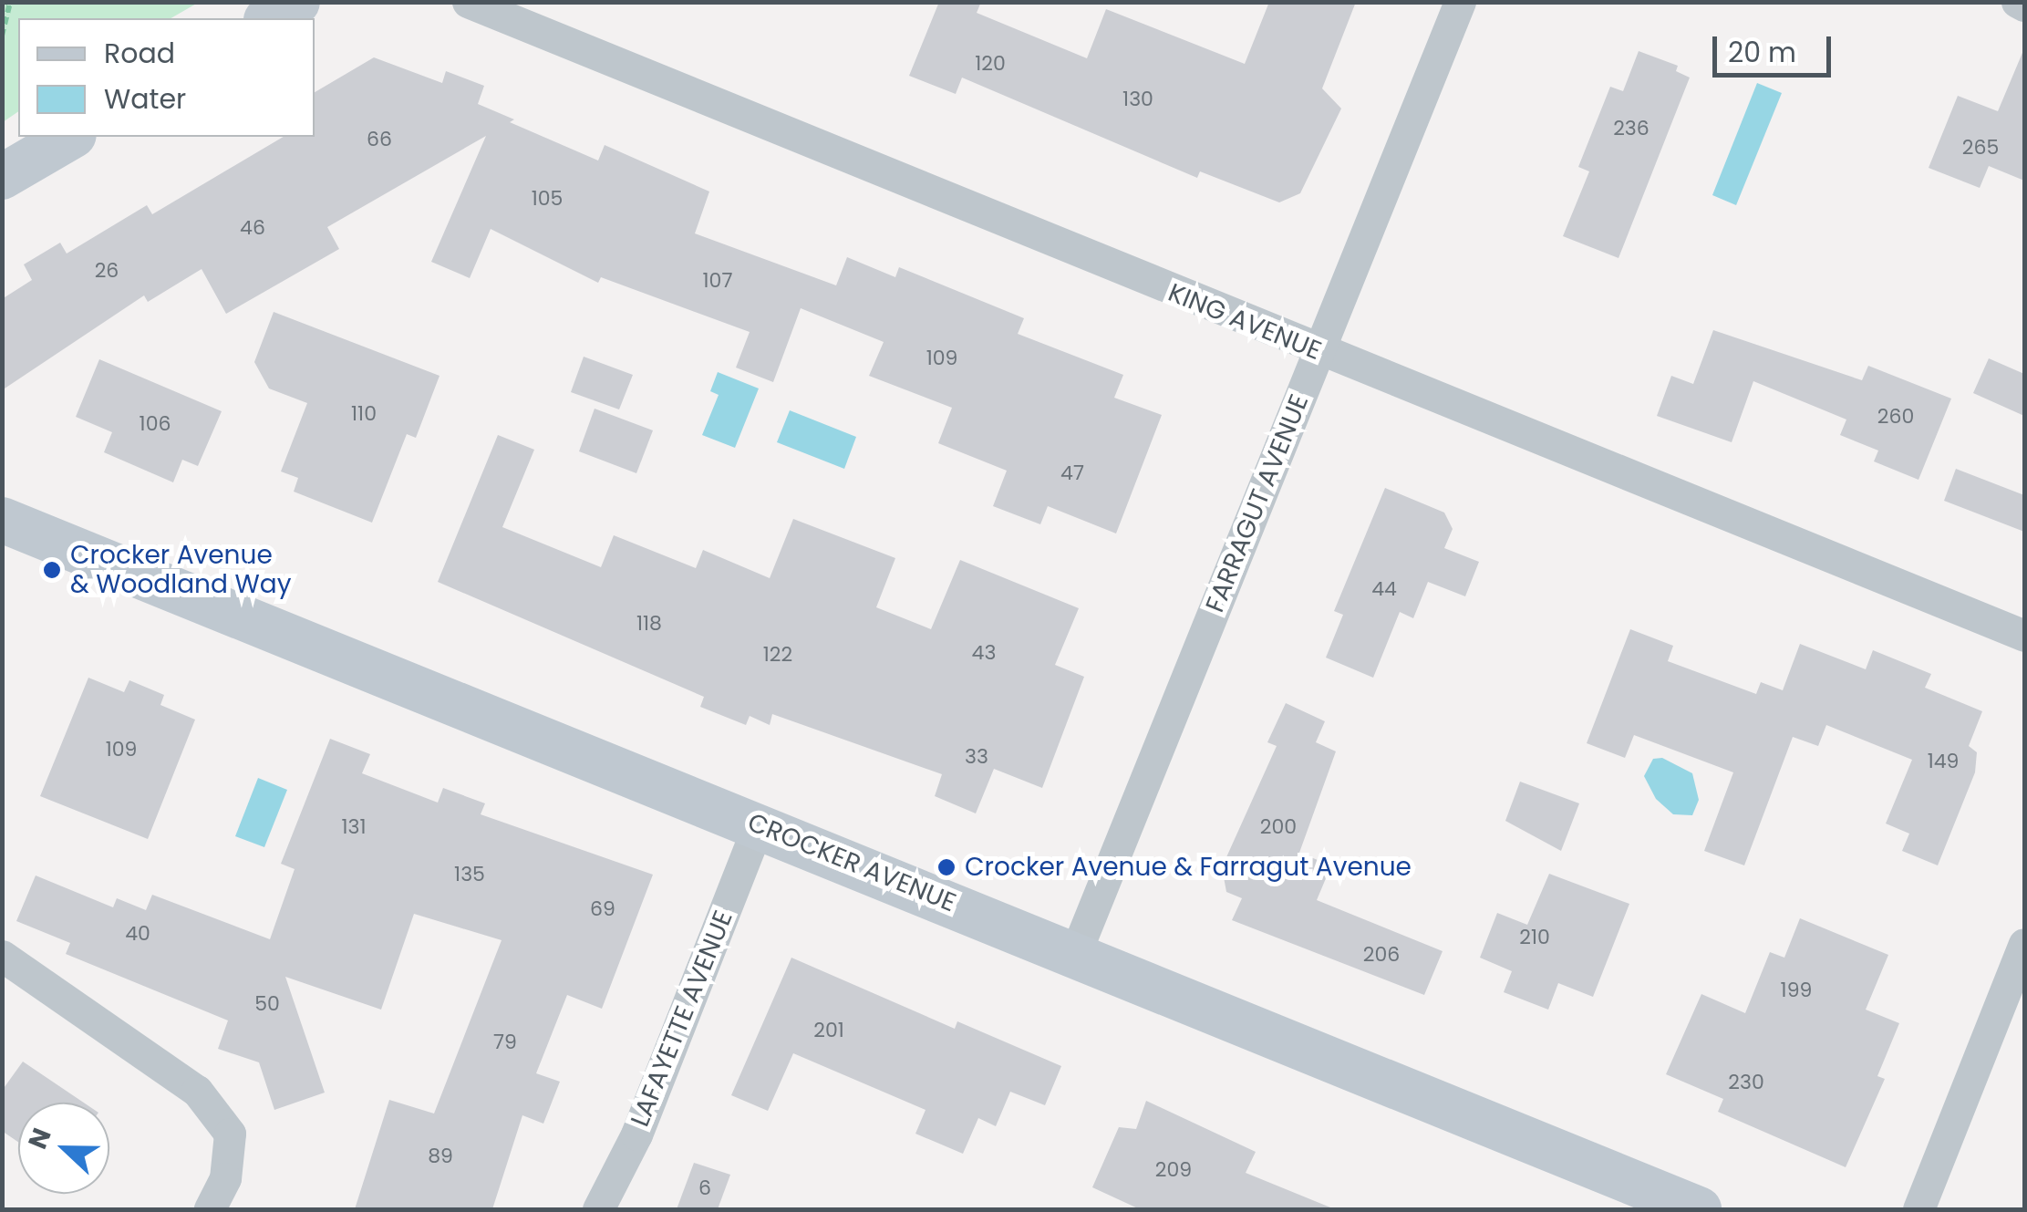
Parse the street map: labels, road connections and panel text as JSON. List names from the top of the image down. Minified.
{"streets":{"street":["KING AVENUE","FARRAGUT AVENUE","CROCKER AVENUE","LAFAYETTE AVENUE"]},"crossings":[["KING AVENUE","FARRAGUT AVENUE"],["FARRAGUT AVENUE","CROCKER AVENUE"],["CROCKER AVENUE","LAFAYETTE AVENUE"]],"places":["Crocker Avenue & Woodland Way","Crocker Avenue & Farragut Avenue"],"house_numbers":["120","130","236","66","265","105","46","26","107","109","110","260","106","47","44","118","43","122","109","33","149","131","200","135","69","40","210","206","199","50","201","79","230","89","209","6"],"legend":["Road","Water"],"scale_bar":"20 m","north":"left"}
